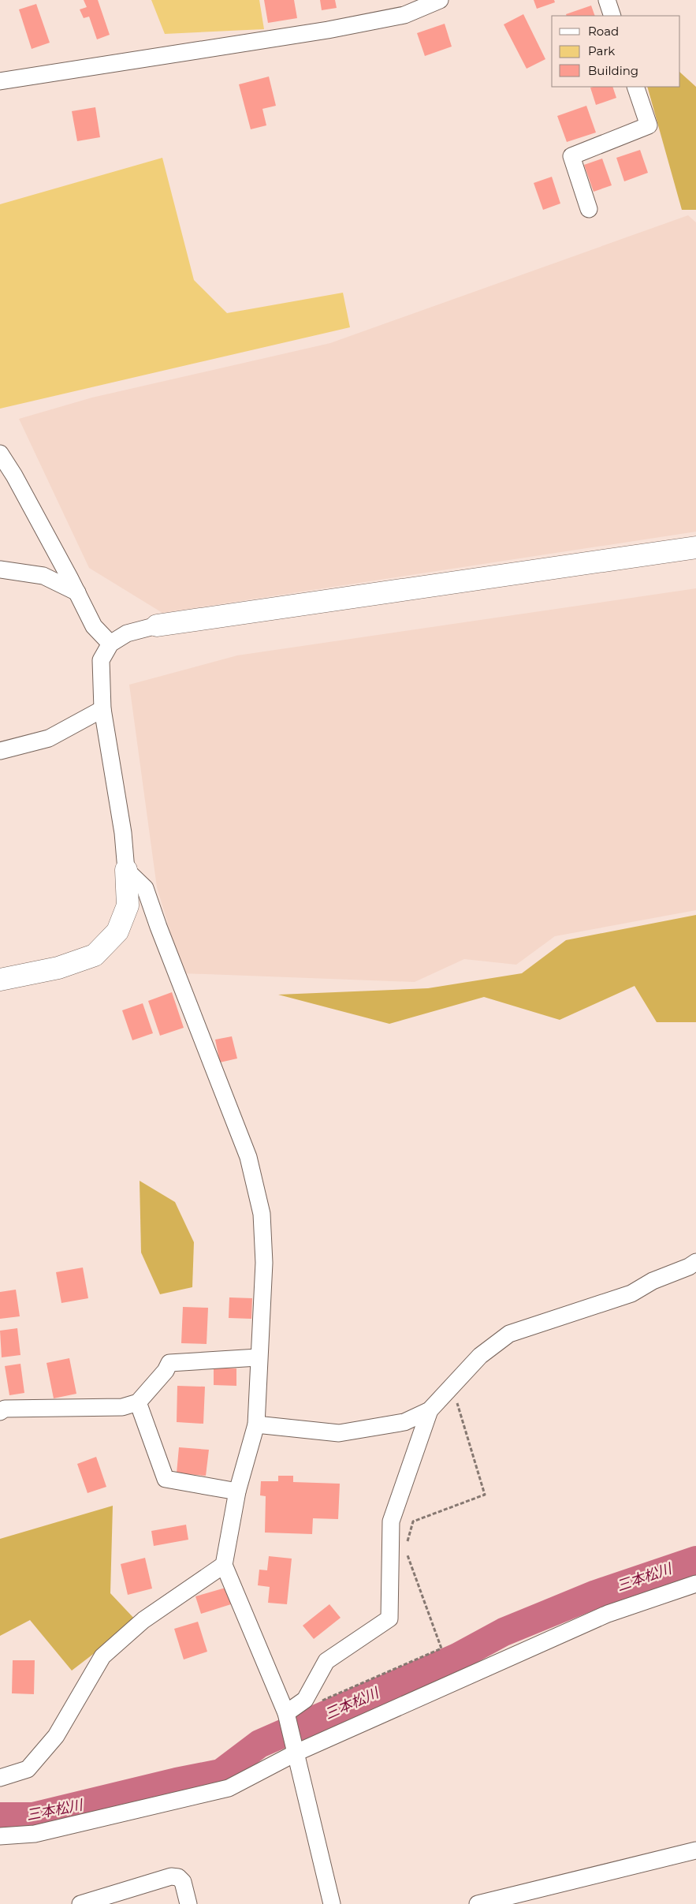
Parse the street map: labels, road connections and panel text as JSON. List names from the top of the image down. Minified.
{"water":["三本松川"],"legend":["Road","Park","Building"]}
